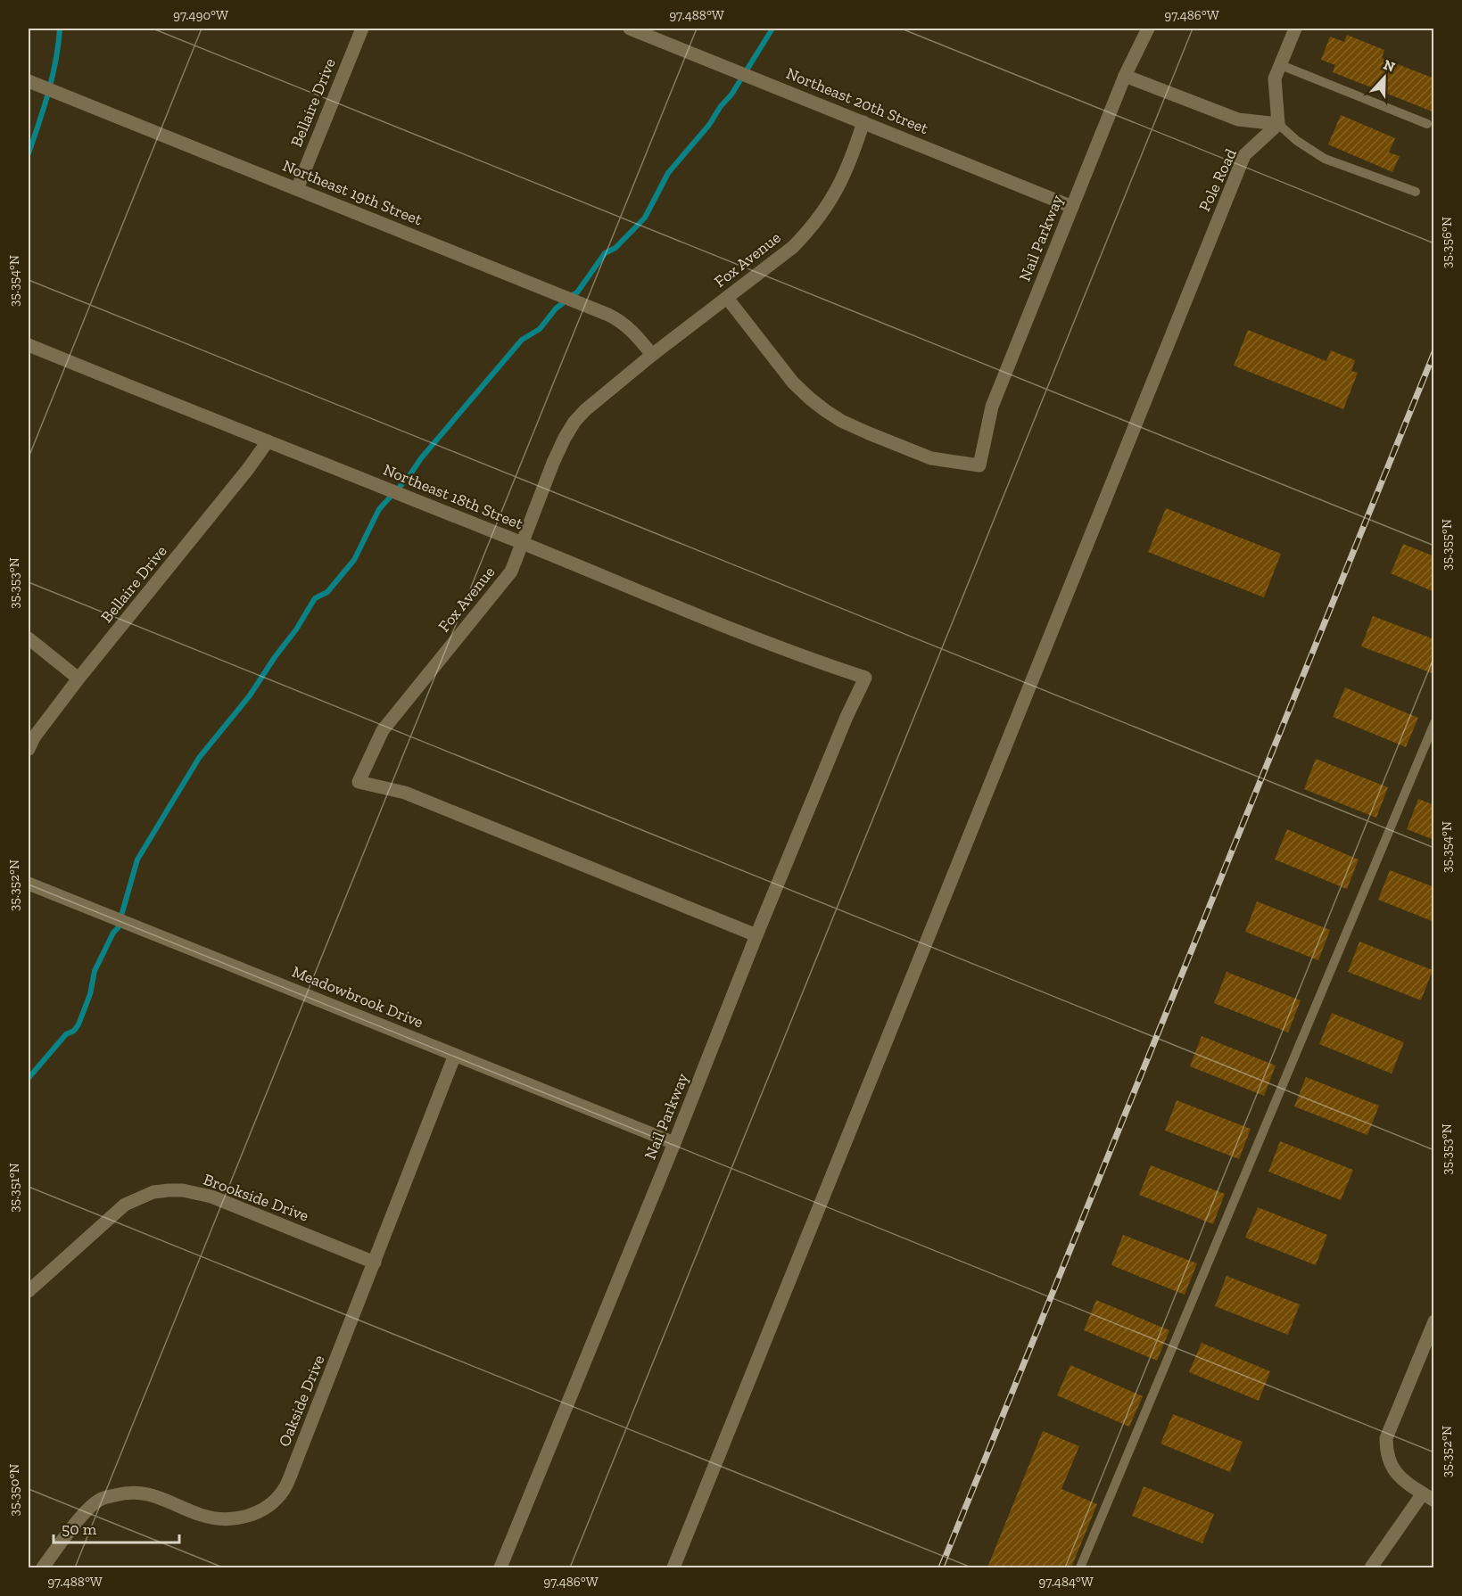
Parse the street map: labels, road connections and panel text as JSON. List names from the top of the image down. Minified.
{"streets":{"street":["Northeast 20th Street","Bellaire Drive","Pole Road","Northeast 19th Street","Nail Parkway","Fox Avenue","Northeast 18th Street","Meadowbrook Drive","Brookside Drive","Oakside Drive"]},"crossings":[["Northeast 20th Street","Nail Parkway"],["Northeast 20th Street","Fox Avenue"],["Bellaire Drive","Northeast 19th Street"],["Bellaire Drive","Northeast 18th Street"],["Northeast 19th Street","Fox Avenue"],["Nail Parkway","Fox Avenue"],["Nail Parkway","Northeast 18th Street"],["Nail Parkway","Meadowbrook Drive"],["Fox Avenue","Northeast 18th Street"],["Meadowbrook Drive","Oakside Drive"],["Brookside Drive","Oakside Drive"]],"scale_bar":"50 m","north":"top","coordinates":["97.490°W","97.488°W","97.486°W","35.356°N","35.354°N","35.355°N","35.353°N","35.352°N","35.351°N","35.350°N","97.484°W"]}
